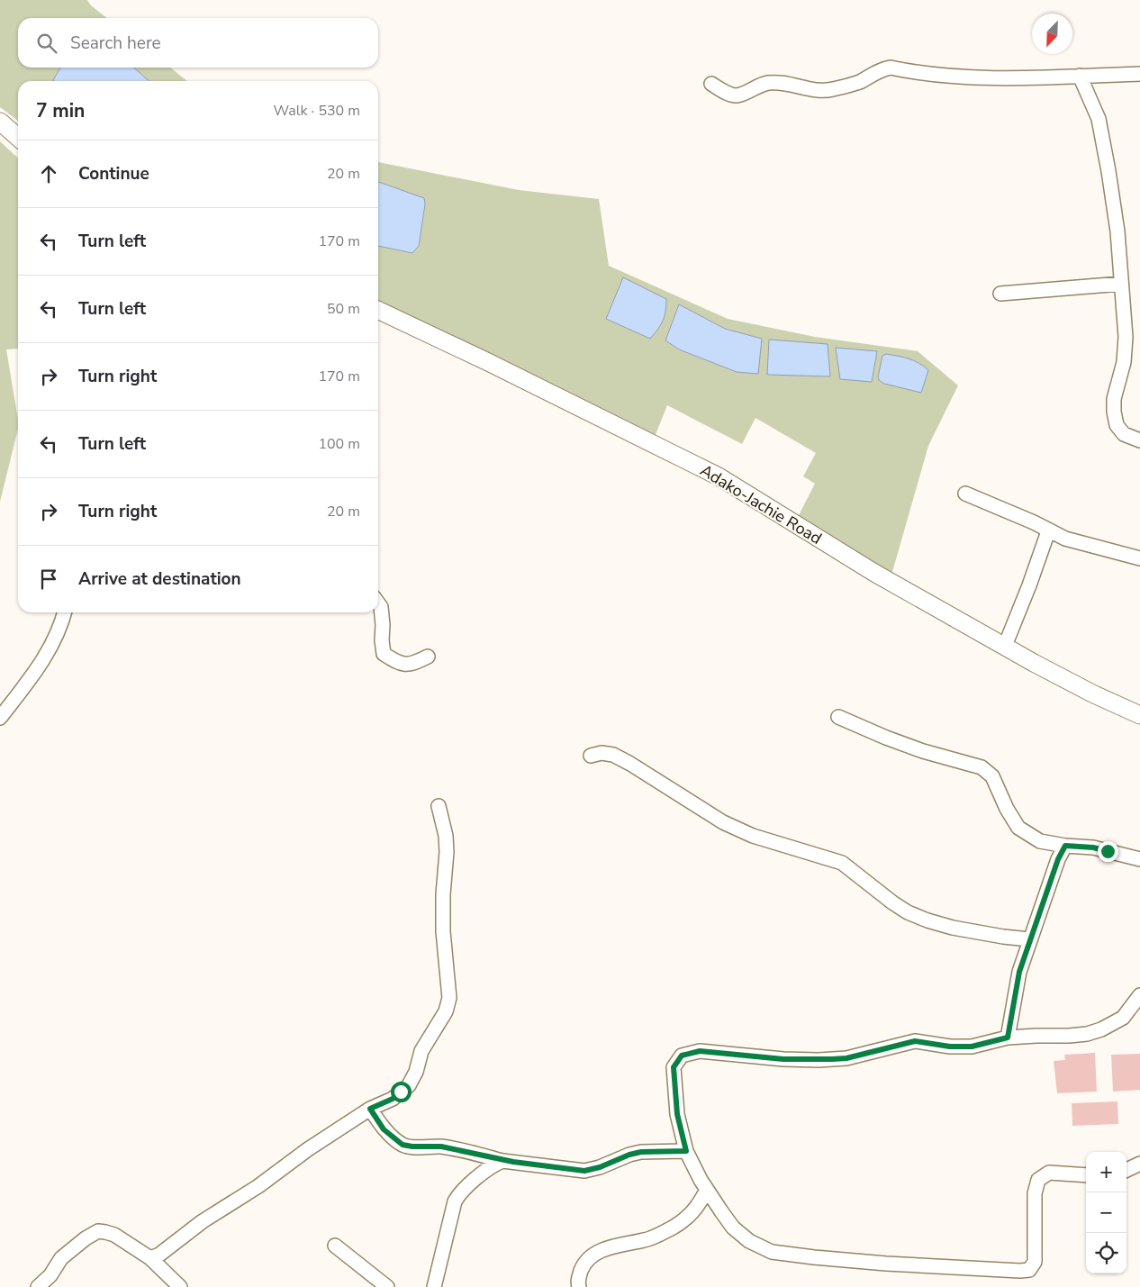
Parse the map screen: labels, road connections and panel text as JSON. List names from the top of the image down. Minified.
{"streets":{"street":["Adako-Jachie Road"]},"north":"bottom left","page":{"search":"Search here","heading":["7 min","Walk · 530 m"],"list":[["Continue","20 m"],["Turn left","170 m"],["Turn left","50 m"],["Turn right","170 m"],["Turn left","100 m"],["Turn right","20 m"],"Arrive at destination"],"map_buttons":["+","−"]}}
